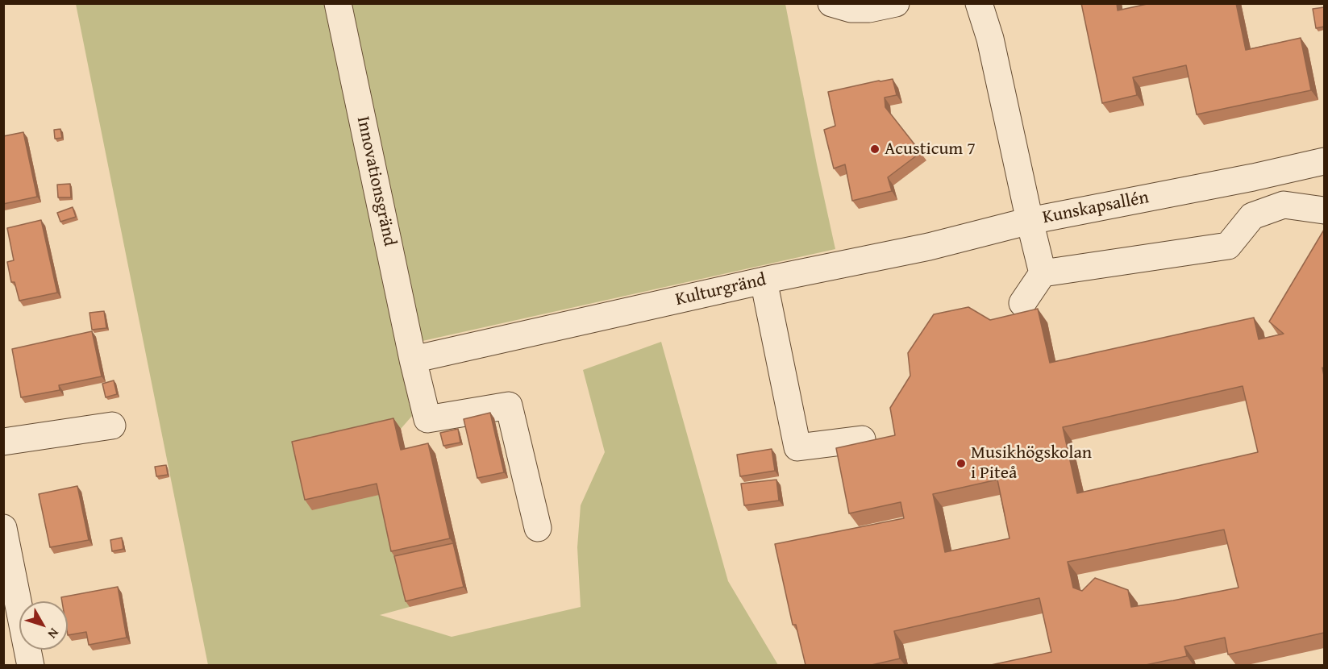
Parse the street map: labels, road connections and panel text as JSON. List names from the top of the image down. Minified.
{"streets":{"street":["Innovationsgränd","Kunskapsallén","Kulturgränd"]},"crossings":[["Innovationsgränd","Kulturgränd"],["Kunskapsallén","Kulturgränd"]],"places":["Acusticum 7","Musikhögskolan i Piteå"],"north":"bottom right"}
